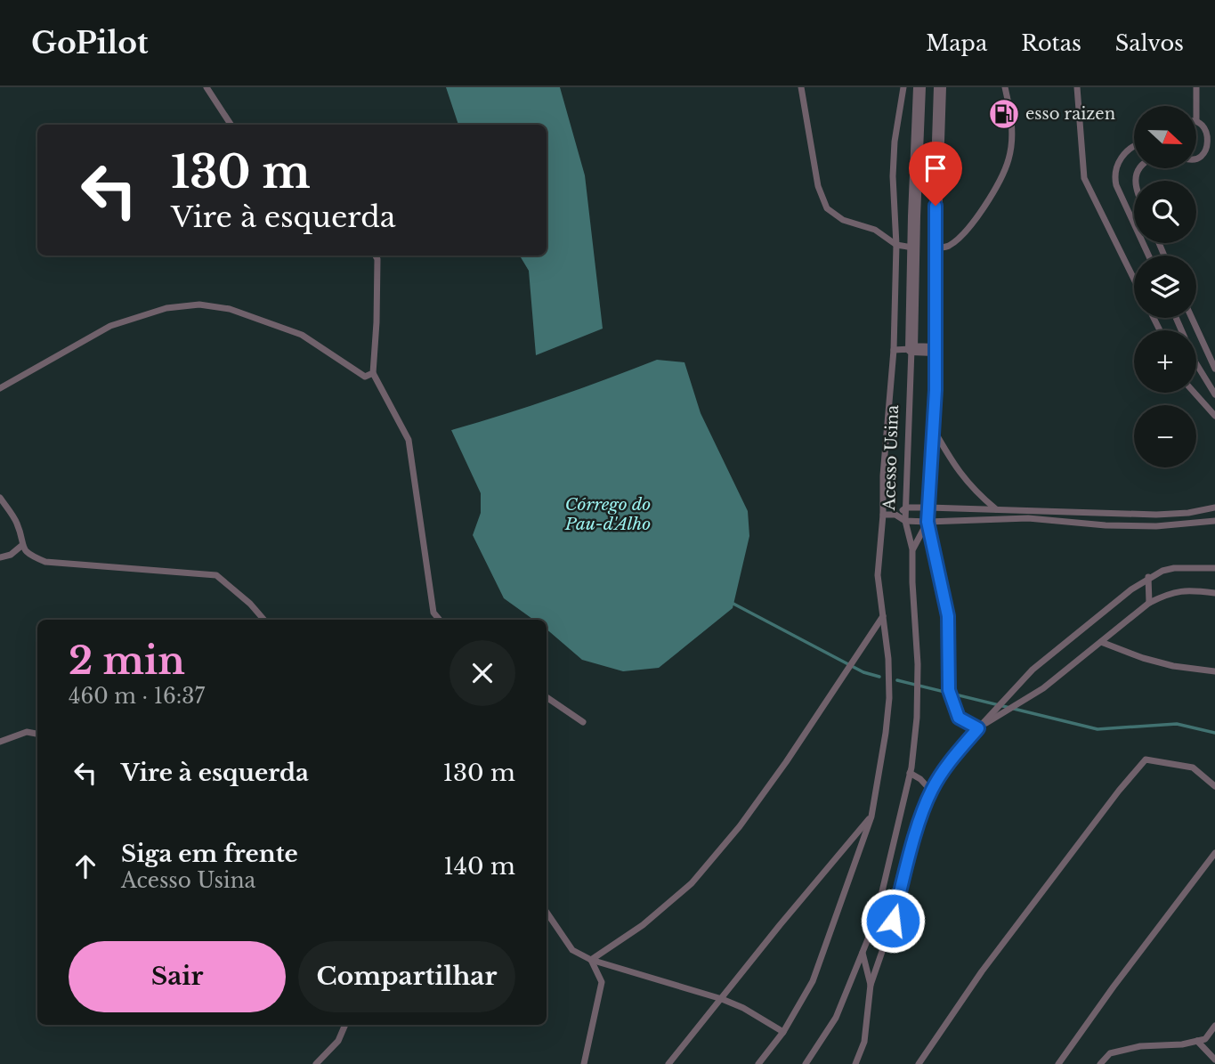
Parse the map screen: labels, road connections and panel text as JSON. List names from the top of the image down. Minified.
{"streets":{"street":["Acesso Usina"]},"water":["Córrego do Pau-d'Alho"],"places":{"fuel station":["esso raizen"]},"north":"right","page":{"header":"GoPilot","nav":["Mapa","Rotas","Salvos"],"map_buttons":["+","−"],"turn":["130 m","Vire à esquerda"],"heading":["2 min","460 m · 16:37"],"list":[{"name":"Vire à esquerda","value":"130 m"},{"name":"Siga em frente","note":"Acesso Usina","value":"140 m"}],"buttons":["Sair","Compartilhar"]}}
